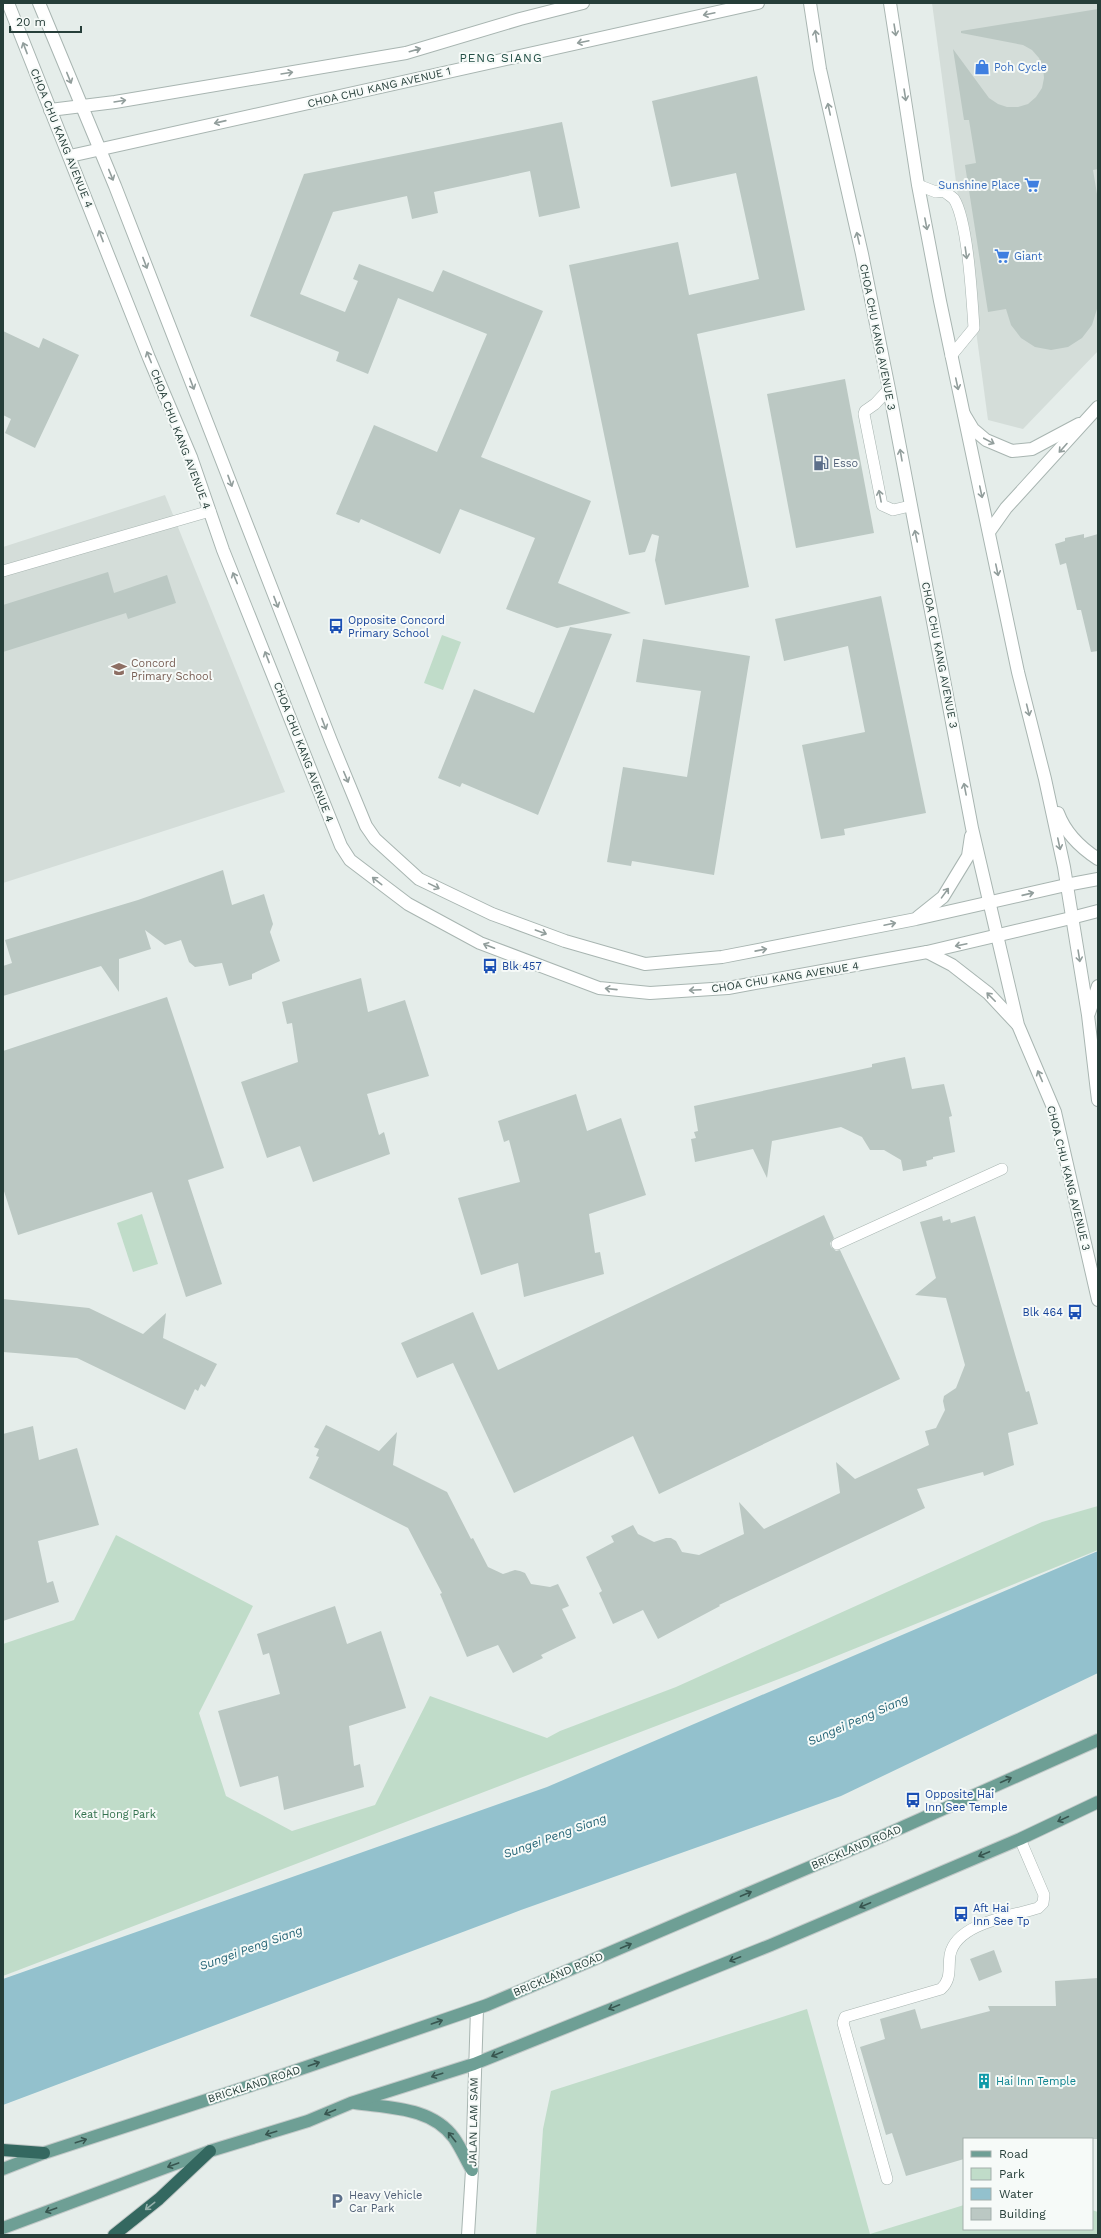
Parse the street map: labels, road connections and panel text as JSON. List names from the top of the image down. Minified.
{"streets":{"main road":["BRICKLAND ROAD"],"street":["CHOA CHU KANG AVENUE 1","CHOA CHU KANG AVENUE 4","CHOA CHU KANG AVENUE 3","JALAN LAM SAM"]},"crossings":[["CHOA CHU KANG AVENUE 1","CHOA CHU KANG AVENUE 4"],["CHOA CHU KANG AVENUE 4","CHOA CHU KANG AVENUE 3"],["BRICKLAND ROAD","JALAN LAM SAM"]],"one_way":["CHOA CHU KANG AVENUE 4"],"districts":["PENG SIANG"],"water":["Sungei Peng Siang"],"parks":["Keat Hong Park"],"places":{"shop":["Poh Cycle"],"supermarket":["Sunshine Place","Giant"],"fuel station":["Esso"],"bus stop":["Opposite Concord Primary School","Blk 457","Blk 464","Opposite Hai Inn See Temple","Aft Hai Inn See Tp"],"school or university":["Concord Primary School"],"building":["Hai Inn Temple"],"parking":["Heavy Vehicle Car Park"]},"legend":["Road","Park","Water","Building"],"scale_bar":"20 m"}
